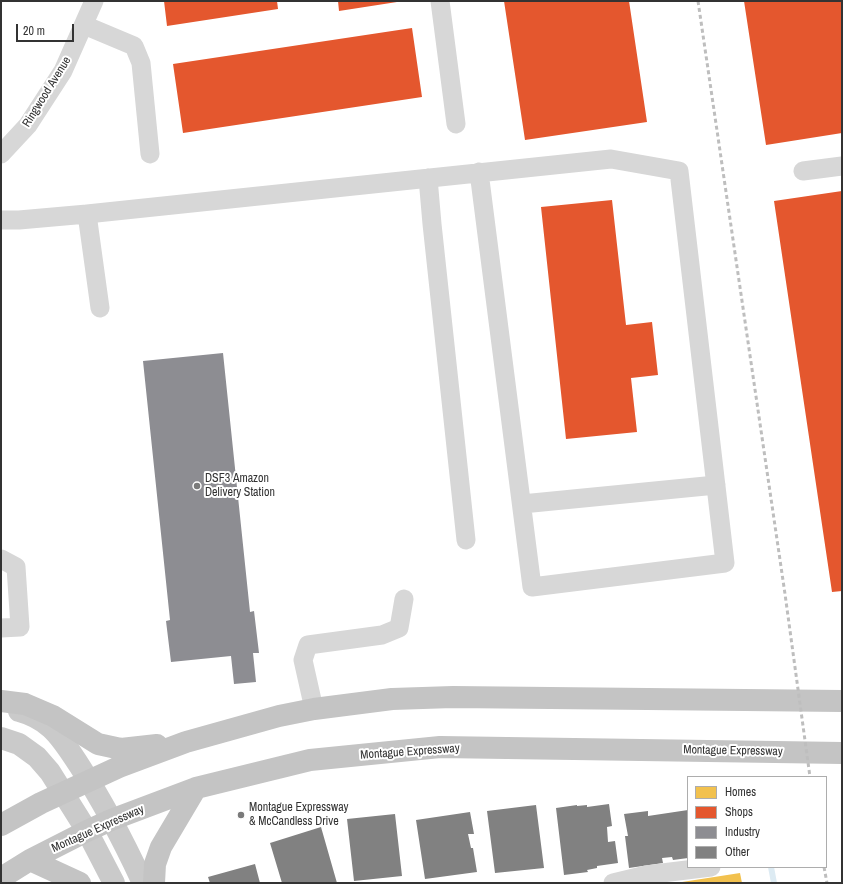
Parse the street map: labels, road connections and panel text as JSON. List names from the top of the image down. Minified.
{"streets":{"highway":["Montague Expressway"],"street":["Ringwood Avenue"]},"places":["DSF3 Amazon Delivery Station","Montague Expressway & McCandless Drive"],"legend":["Homes","Shops","Industry","Other"],"scale_bar":"20 m"}
